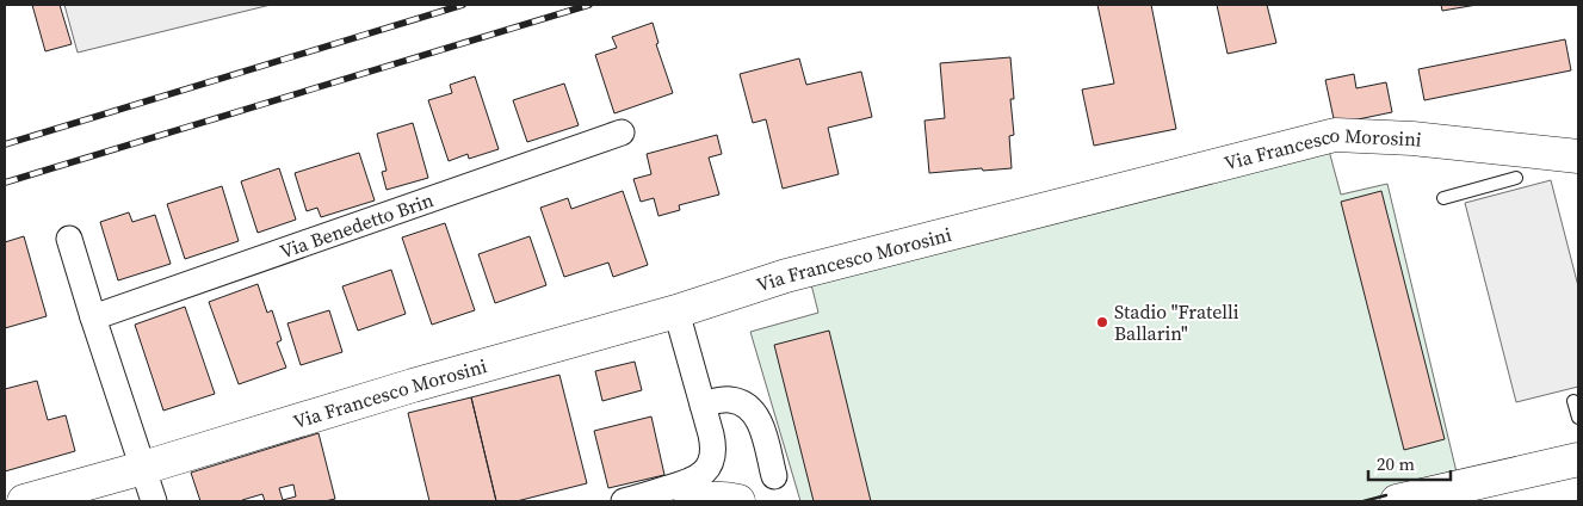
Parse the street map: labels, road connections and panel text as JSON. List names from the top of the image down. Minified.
{"streets":{"street":["Via Francesco Morosini","Via Benedetto Brin"]},"places":["Stadio \"Fratelli Ballarin\""],"scale_bar":"20 m"}
